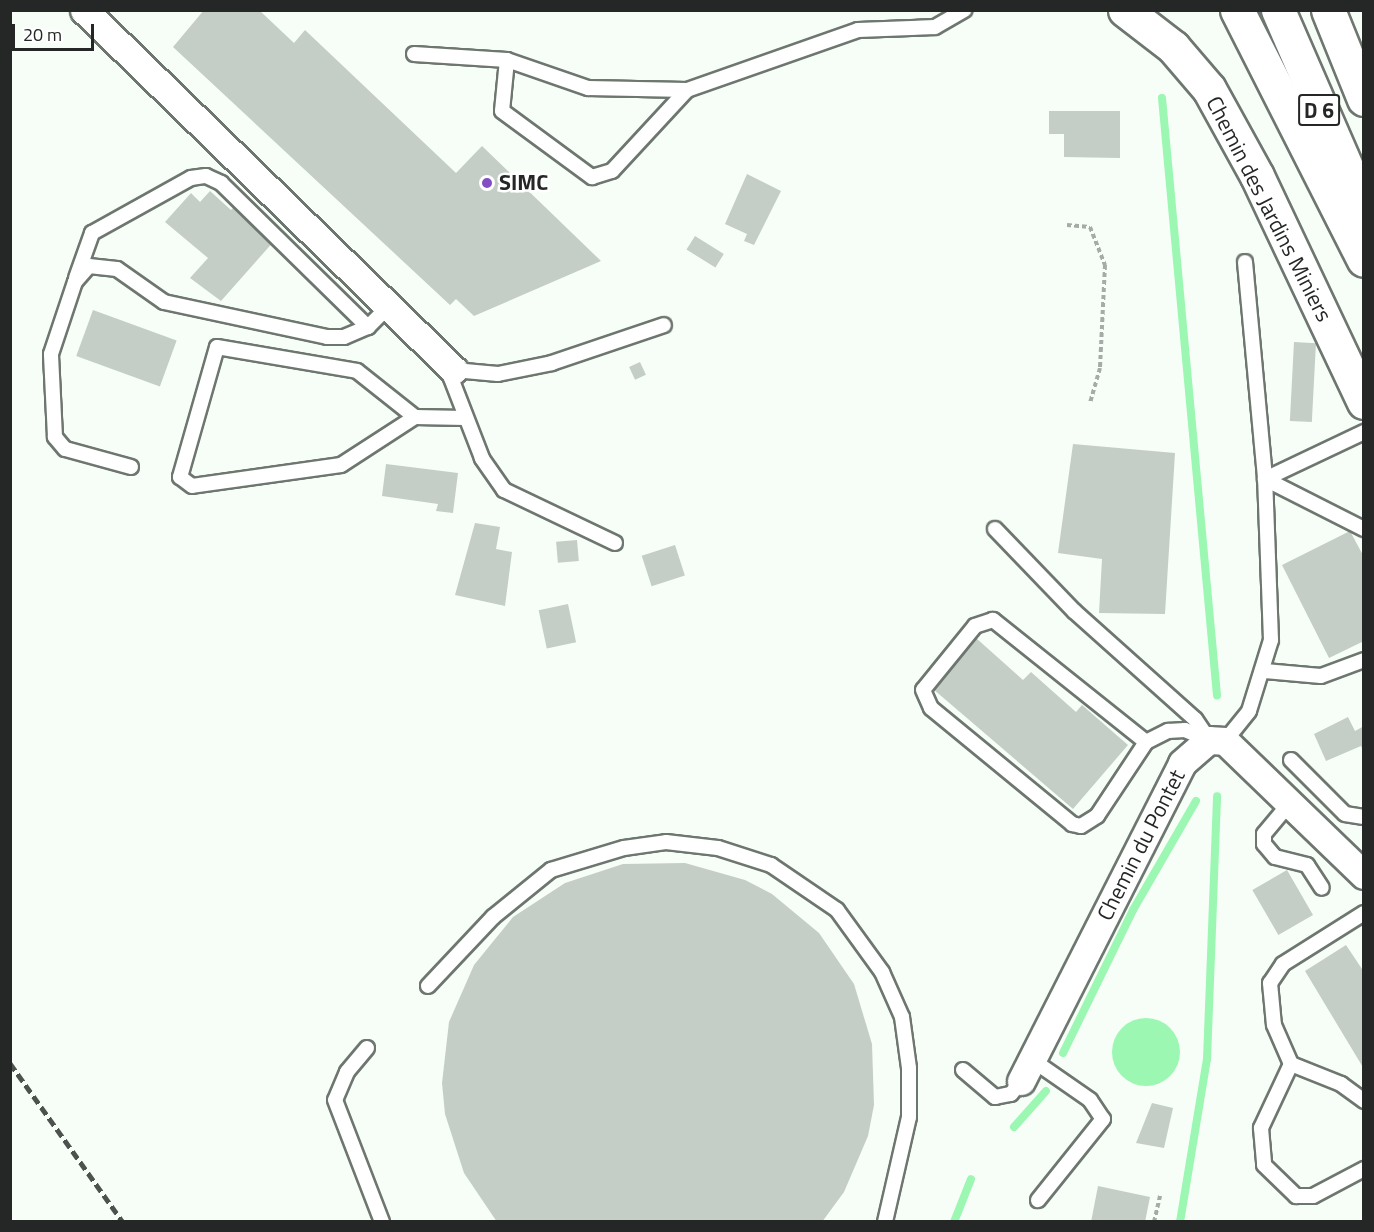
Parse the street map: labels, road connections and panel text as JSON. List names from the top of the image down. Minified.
{"streets":{"main road":["D 6","Chemin des Jardins Miniers"],"street":["Chemin du Pontet"]},"places":["SIMC"],"scale_bar":"20 m"}
